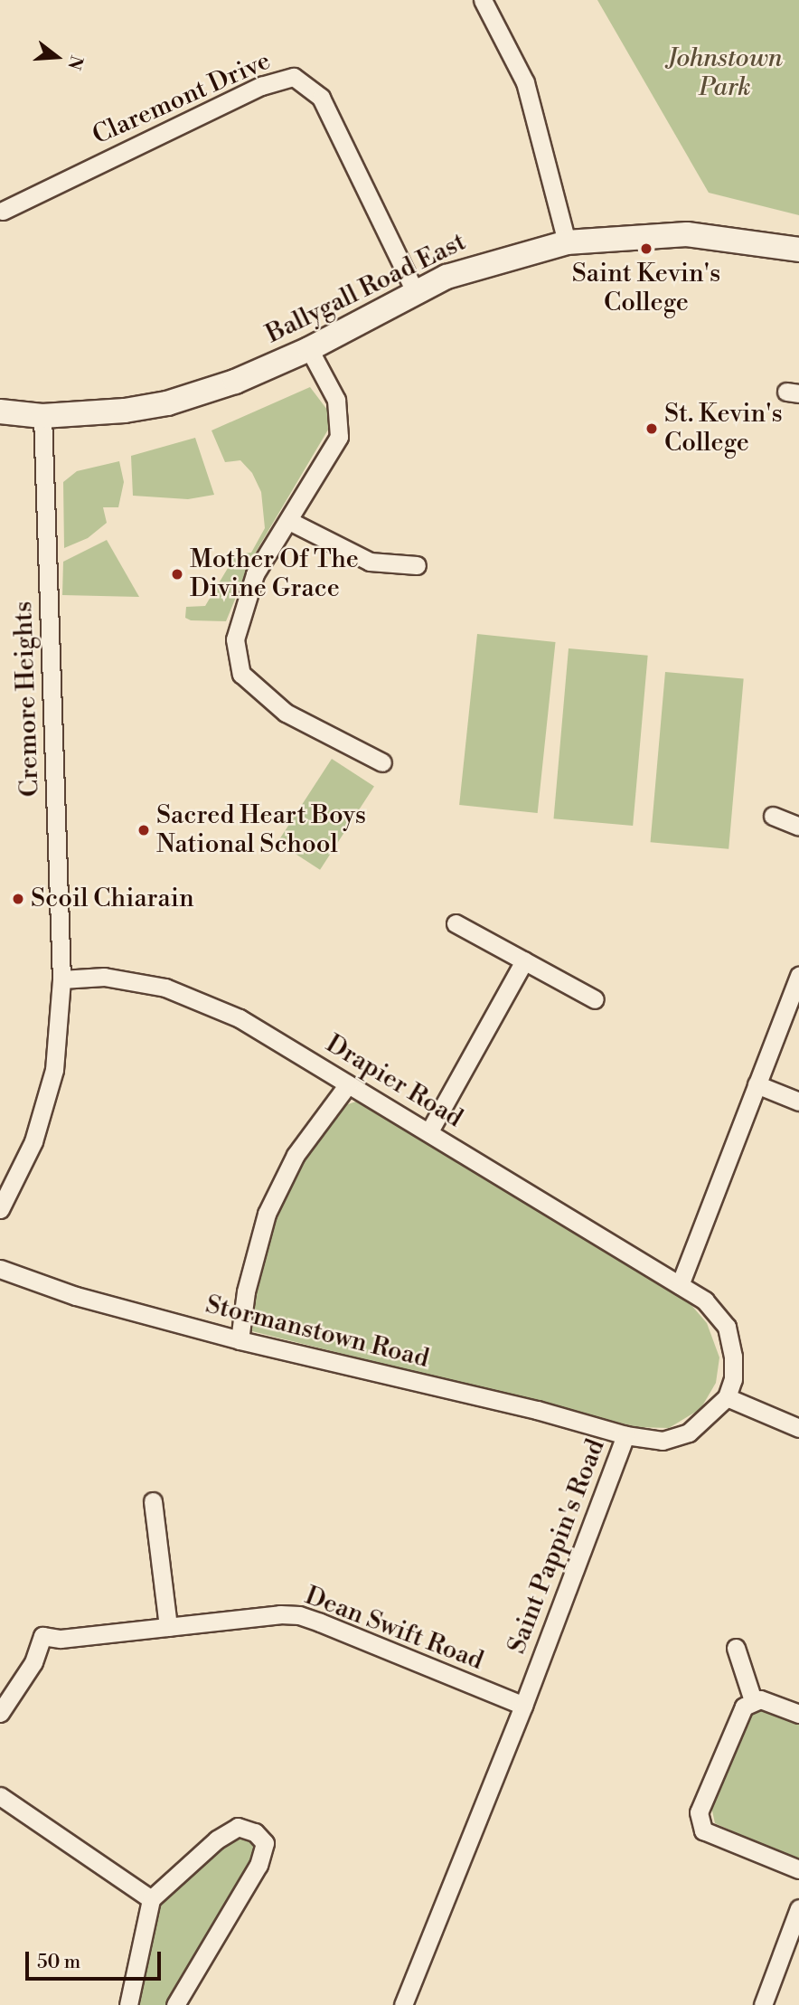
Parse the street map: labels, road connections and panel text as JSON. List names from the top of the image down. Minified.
{"streets":{"street":["Claremont Drive","Ballygall Road East","Cremore Heights","Drapier Road","Stormanstown Road","Saint Pappin's Road","Dean Swift Road"]},"crossings":[["Claremont Drive","Ballygall Road East"],["Ballygall Road East","Cremore Heights"],["Cremore Heights","Drapier Road"],["Stormanstown Road","Saint Pappin's Road"],["Saint Pappin's Road","Dean Swift Road"]],"parks":["Johnstown Park"],"places":["Saint Kevin's College","St. Kevin's College","Mother Of The Divine Grace","Sacred Heart Boys National School","Scoil Chiarain"],"scale_bar":"50 m","north":"right"}
